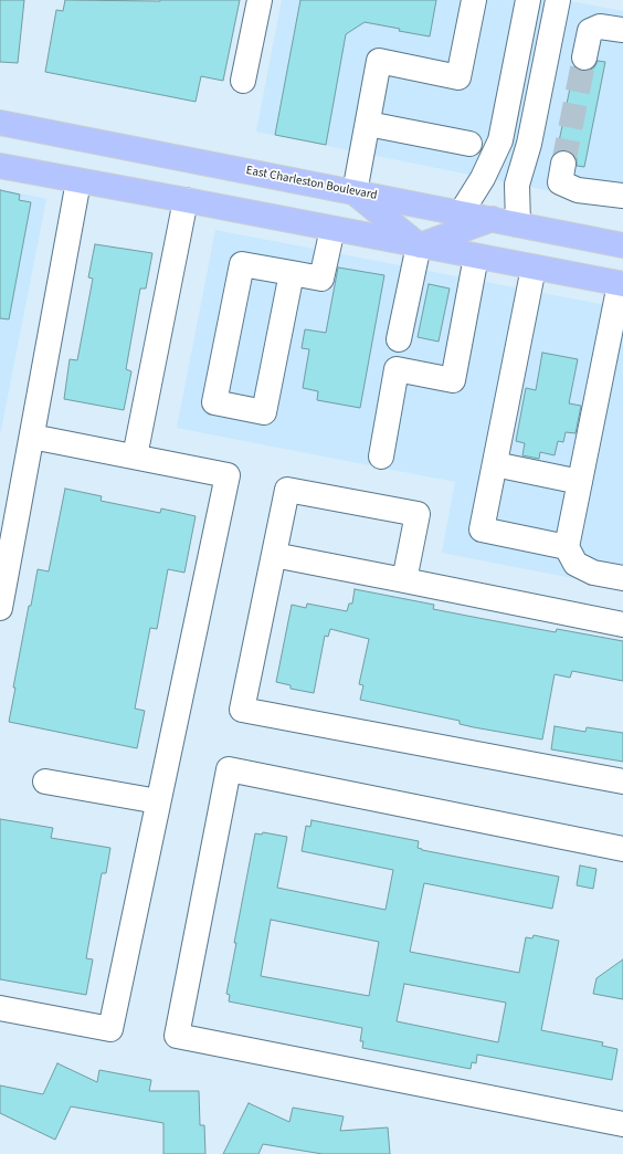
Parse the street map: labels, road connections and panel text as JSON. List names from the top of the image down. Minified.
{"streets":{"main road":["East Charleston Boulevard"]}}
